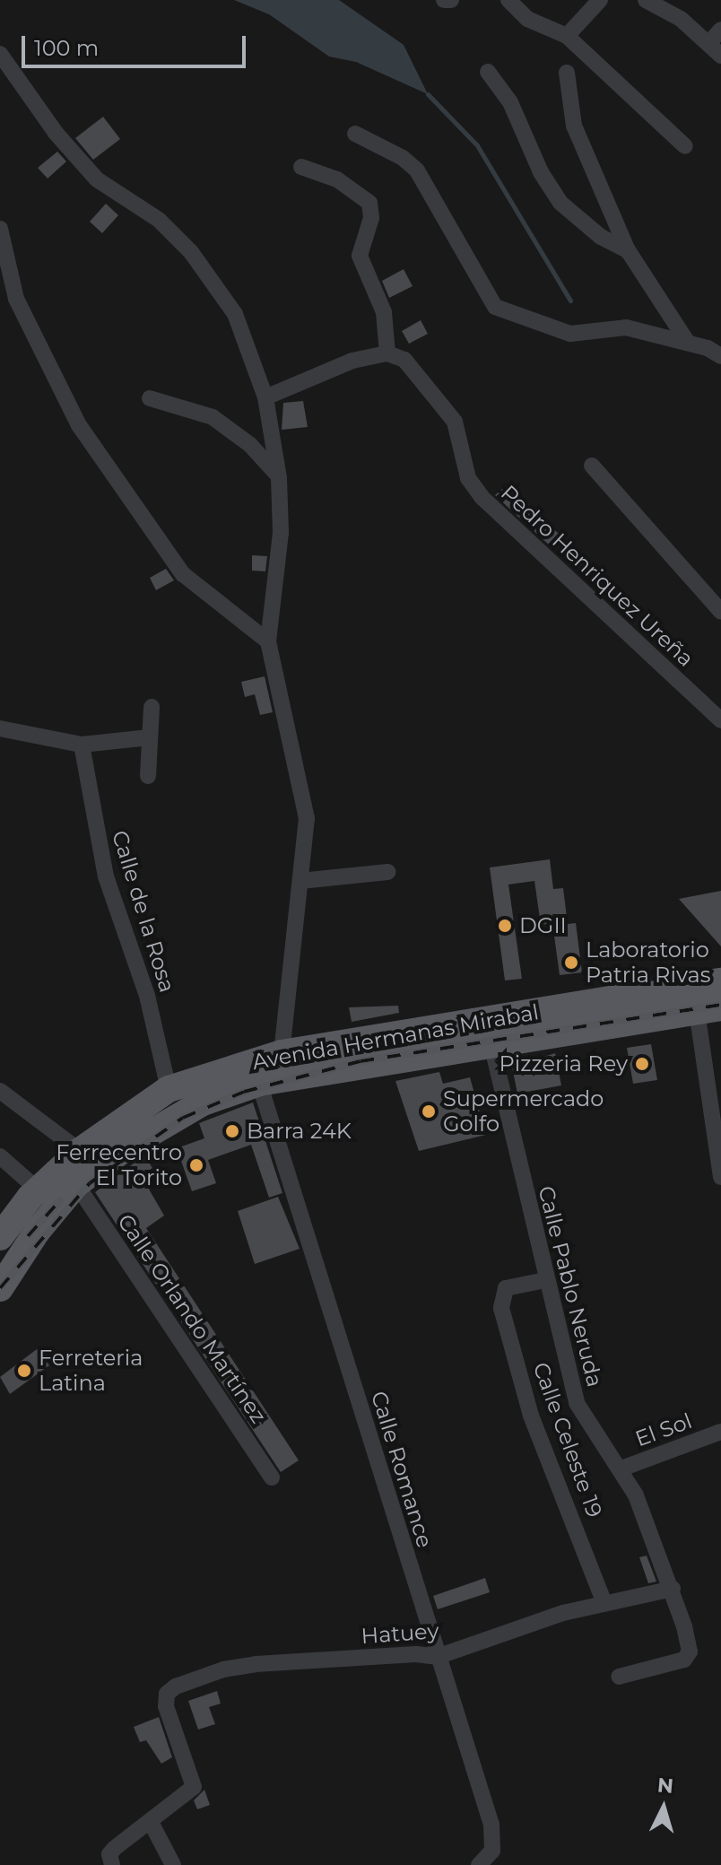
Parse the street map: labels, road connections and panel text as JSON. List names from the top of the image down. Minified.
{"streets":{"main road":["Avenida Hermanas Mirabal"],"street":["Pedro Henriquez Ureña","Calle de la Rosa","Calle Pablo Neruda","Calle Orlando Martínez","El Sol","Calle Celeste 19","Calle Romance","Hatuey"]},"crossings":[["Calle de la Rosa","Avenida Hermanas Mirabal"],["Avenida Hermanas Mirabal","Calle Pablo Neruda"],["Avenida Hermanas Mirabal","Calle Orlando Martínez"],["Avenida Hermanas Mirabal","Calle Romance"],["Calle Pablo Neruda","El Sol"],["Calle Pablo Neruda","Calle Celeste 19"],["Calle Pablo Neruda","Hatuey"],["Calle Celeste 19","Hatuey"],["Calle Romance","Hatuey"]],"places":["DGII","Laboratorio Patria Rivas","Pizzeria Rey","Supermercado Golfo","Barra 24K","Ferrecentro El Torito","Ferreteria Latina"],"scale_bar":"100 m","north":"top"}
